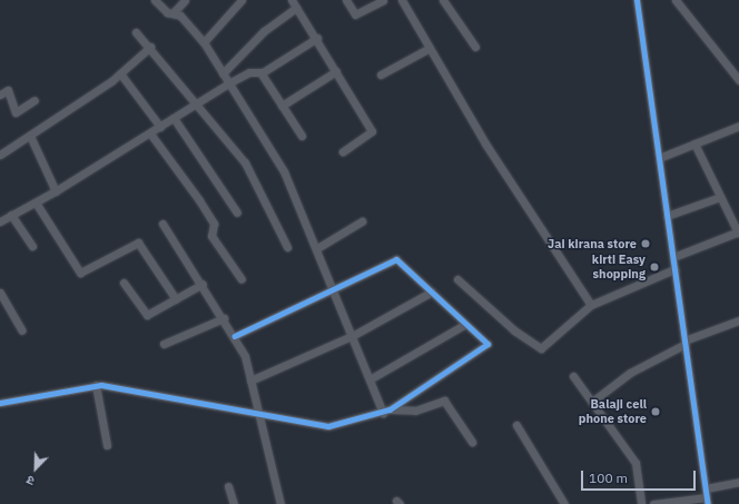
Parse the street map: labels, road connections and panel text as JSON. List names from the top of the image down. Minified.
{"places":["Jai kirana store","kirti Easy shopping","Balaji cell phone store"],"scale_bar":"100 m","north":"bottom left"}
